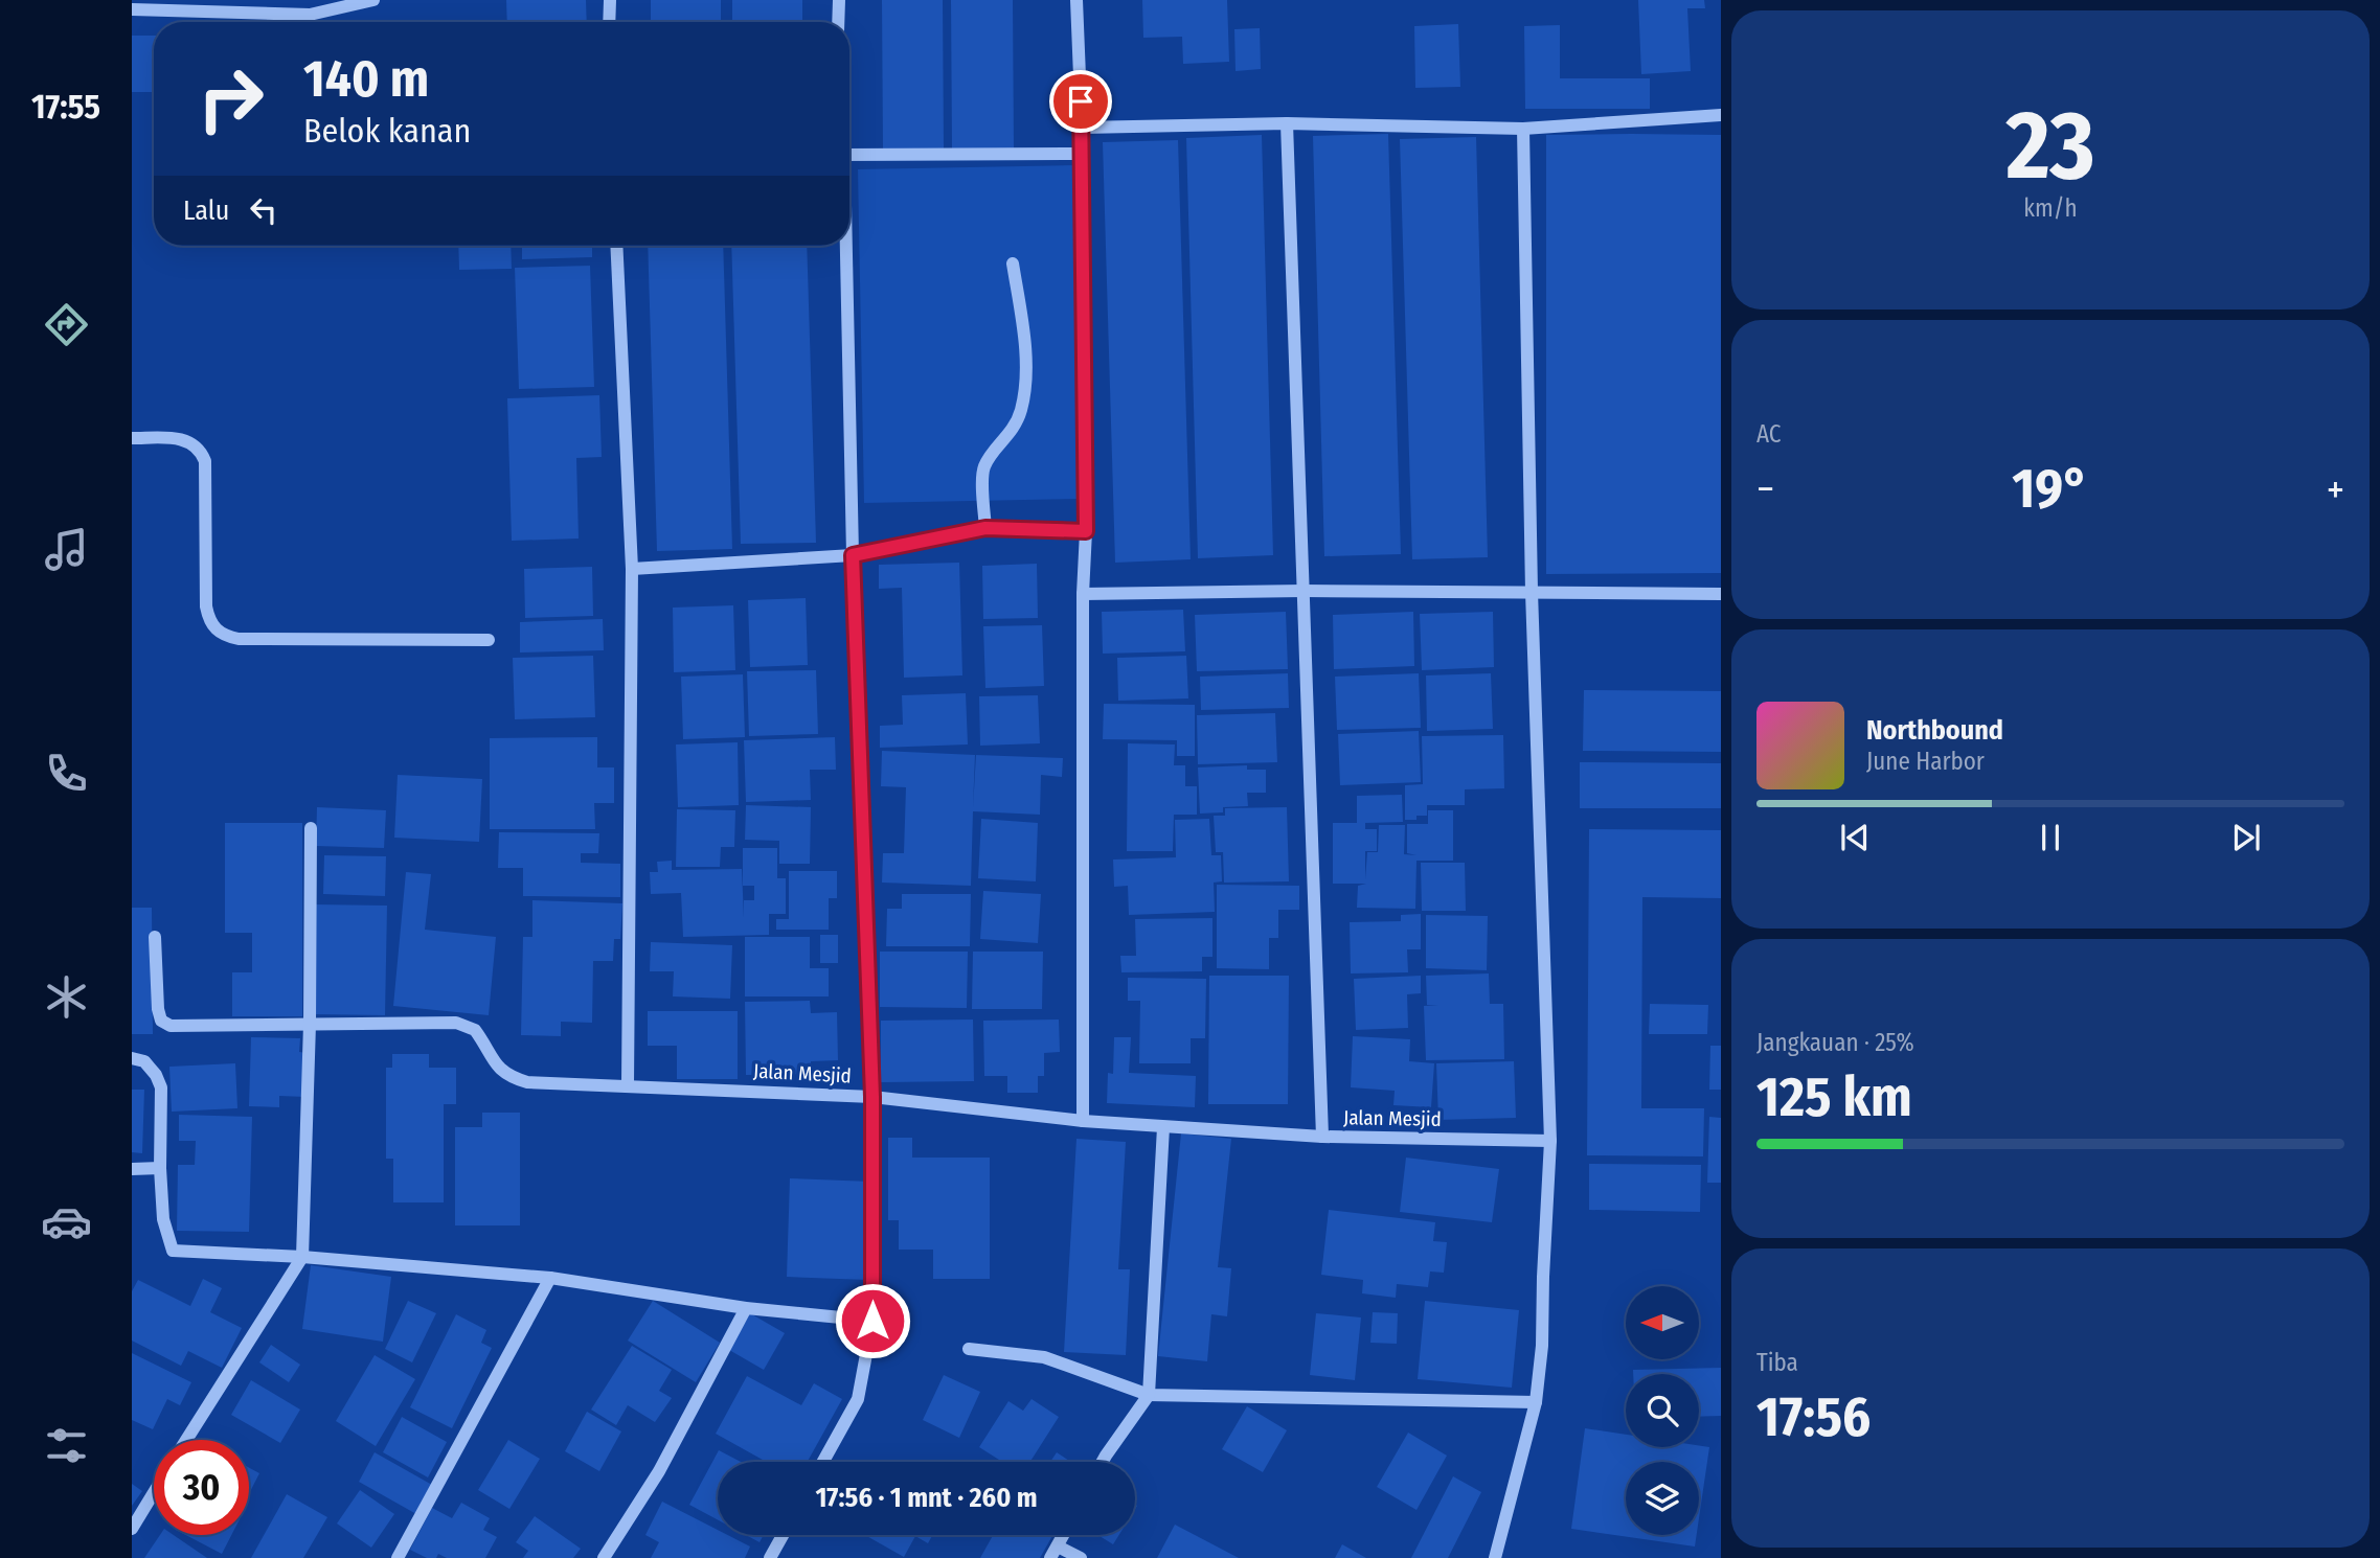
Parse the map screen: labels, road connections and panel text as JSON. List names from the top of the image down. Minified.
{"streets":{"street":["Jalan Mesjid"]},"north":"left","page":{"tabs":"17:55","tile":[["23","km/h"],"AC",["Jangkauan · 25%","125 km"],["Tiba","17:56"]],"turn":["140 m","Belok kanan"],"then":"Lalu","heat":["−","19°","+"],"song":["Northbound","June Harbor"],"limit":"30","trip":"17:56 · 1 mnt · 260 m"}}
